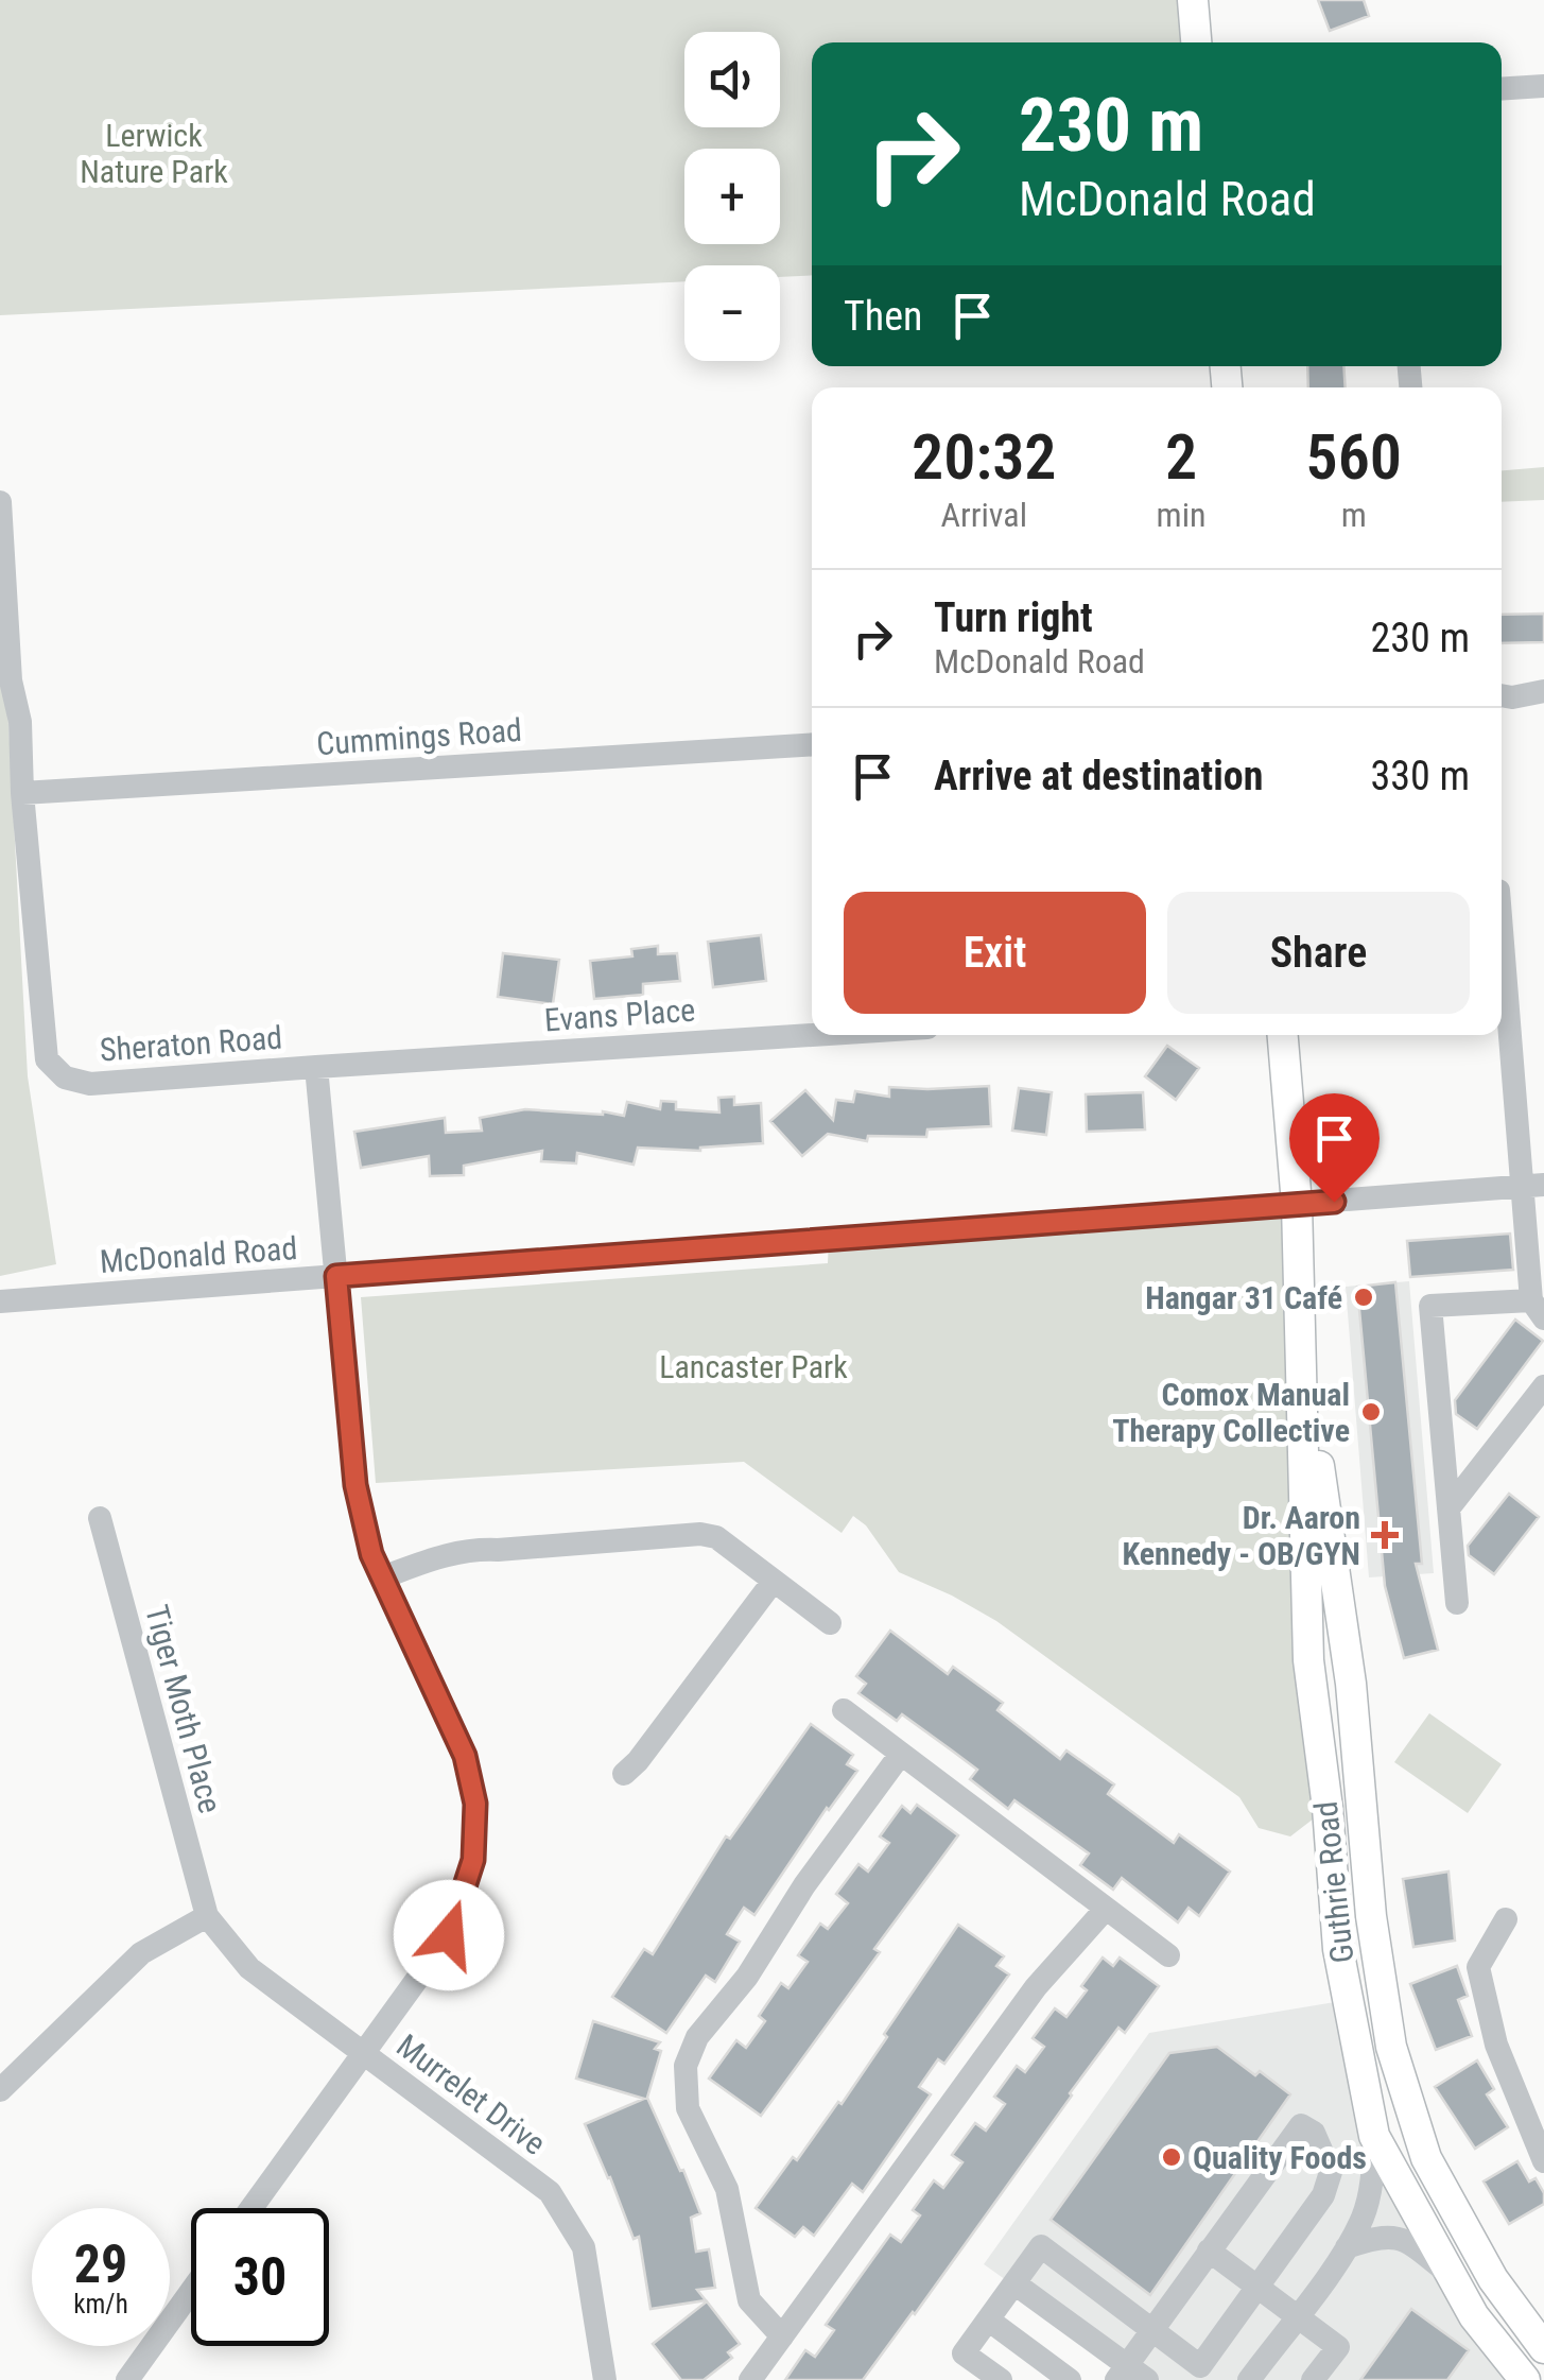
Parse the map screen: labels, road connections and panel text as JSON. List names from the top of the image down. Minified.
{"streets":{"main road":["Guthrie Road"],"street":["Cummings Road","Evans Place","Sheraton Road","McDonald Road","Tiger Moth Place","Murrelet Drive"]},"crossings":[["Cummings Road","Sheraton Road"],["Evans Place","Sheraton Road"],["Sheraton Road","McDonald Road"],["Sheraton Road","Murrelet Drive"],["McDonald Road","Guthrie Road"],["Tiger Moth Place","Murrelet Drive"]],"parks":["Lerwick Nature Park","Lancaster Park"],"places":{"other":["Hangar 31 Café","Comox Manual Therapy Collective","Quality Foods"],"health":["Dr. Aaron Kennedy - OB/GYN"]},"page":{"map_buttons":["+","−"],"turn":["230 m","McDonald Road"],"then":"Then","eta":["20:32","Arrival","2","min","560","m"],"list":[{"name":"Turn right","note":"McDonald Road","value":"230 m"},{"name":"Arrive at destination","value":"330 m"}],"buttons":["Exit","Share"],"speed":"29 km/h","limit":"30"}}
